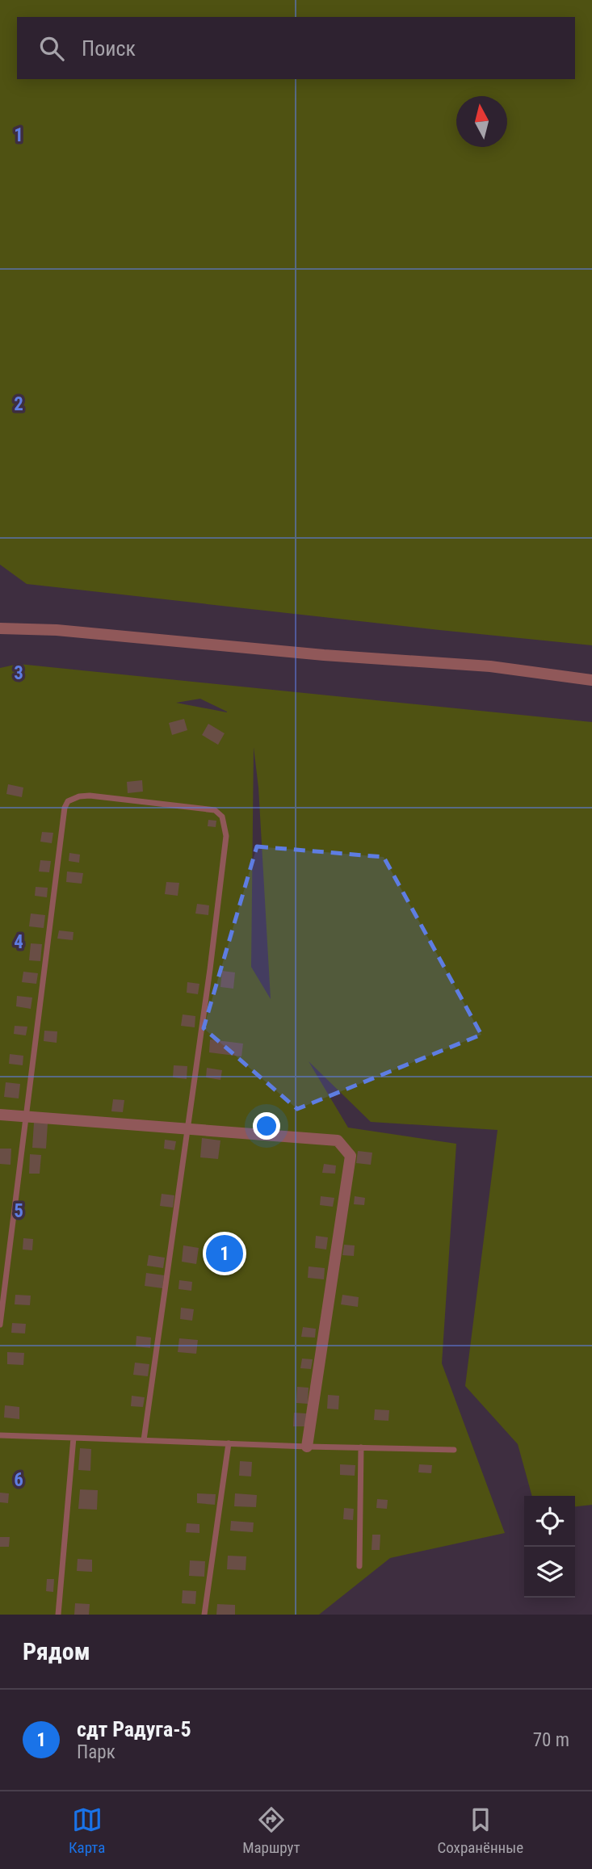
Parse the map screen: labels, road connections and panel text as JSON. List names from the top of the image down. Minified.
{"north":"top","page":{"search":"Поиск","pins":"1","heading":"Рядом","list":[{"mark":"1","name":"сдт Радуга-5","note":"Парк","value":"70 m"}],"nav":["Карта","Маршрут","Сохранённые"]},"grid":{"rows":["1","2","3","4","5","6"]}}
